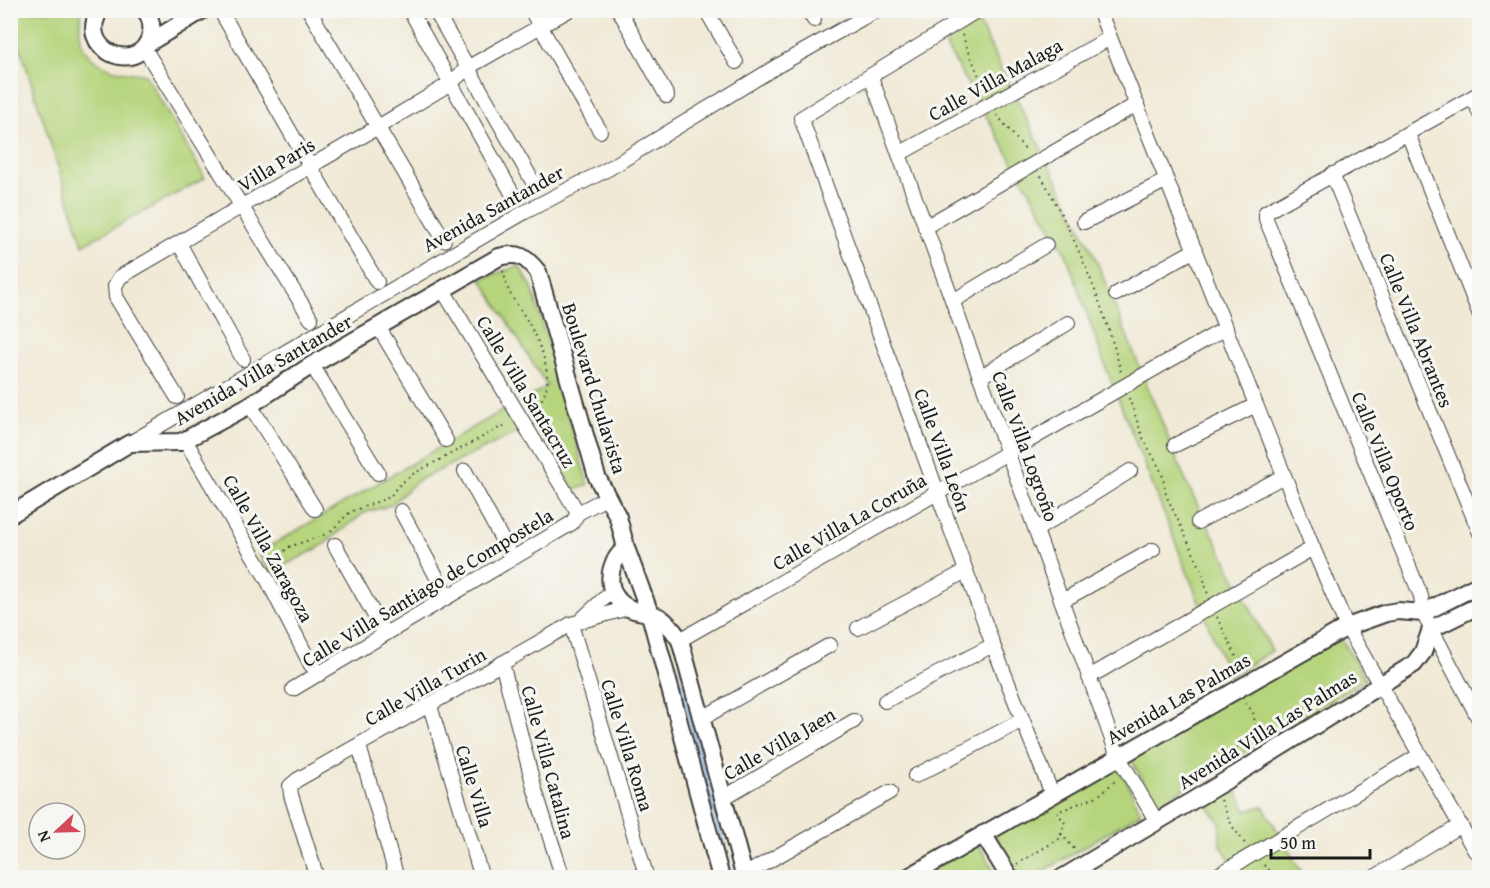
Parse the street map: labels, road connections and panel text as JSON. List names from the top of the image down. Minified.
{"streets":{"street":["Calle Villa Malaga","Villa Paris","Avenida Santander","Calle Villa Abrantes","Avenida Villa Santander","Boulevard Chulavista","Calle Villa Santacruz","Calle Villa Logroño","Calle Villa León","Calle Villa Oporto","Calle Villa La Coruña","Calle Villa Zaragoza","Calle Villa Santiago de Compostela","Calle Villa Turin","Avenida Las Palmas","Avenida Villa Las Palmas","Calle Villa Jaen","Calle Villa Roma","Calle Villa Catalina","Calle Villa"]},"crossings":[["Calle Villa Malaga","Calle Villa Logroño"],["Avenida Santander","Avenida Villa Santander"],["Calle Villa Abrantes","Calle Villa Oporto"],["Avenida Villa Santander","Boulevard Chulavista"],["Avenida Villa Santander","Calle Villa Santacruz"],["Avenida Villa Santander","Calle Villa Zaragoza"],["Boulevard Chulavista","Calle Villa La Coruña"],["Boulevard Chulavista","Calle Villa Santiago de Compostela"],["Boulevard Chulavista","Calle Villa Jaen"],["Calle Villa Santacruz","Calle Villa Santiago de Compostela"],["Calle Villa Logroño","Calle Villa León"],["Calle Villa Logroño","Calle Villa La Coruña"],["Calle Villa Logroño","Avenida Las Palmas"],["Calle Villa Logroño","Avenida Villa Las Palmas"],["Calle Villa León","Calle Villa La Coruña"],["Calle Villa León","Avenida Las Palmas"],["Calle Villa Oporto","Avenida Las Palmas"],["Calle Villa Oporto","Avenida Villa Las Palmas"],["Calle Villa Zaragoza","Calle Villa Santiago de Compostela"],["Calle Villa Turin","Calle Villa Roma"],["Calle Villa Turin","Calle Villa Catalina"],["Calle Villa Turin","Calle Villa"]],"scale_bar":"50 m","north":"left"}
